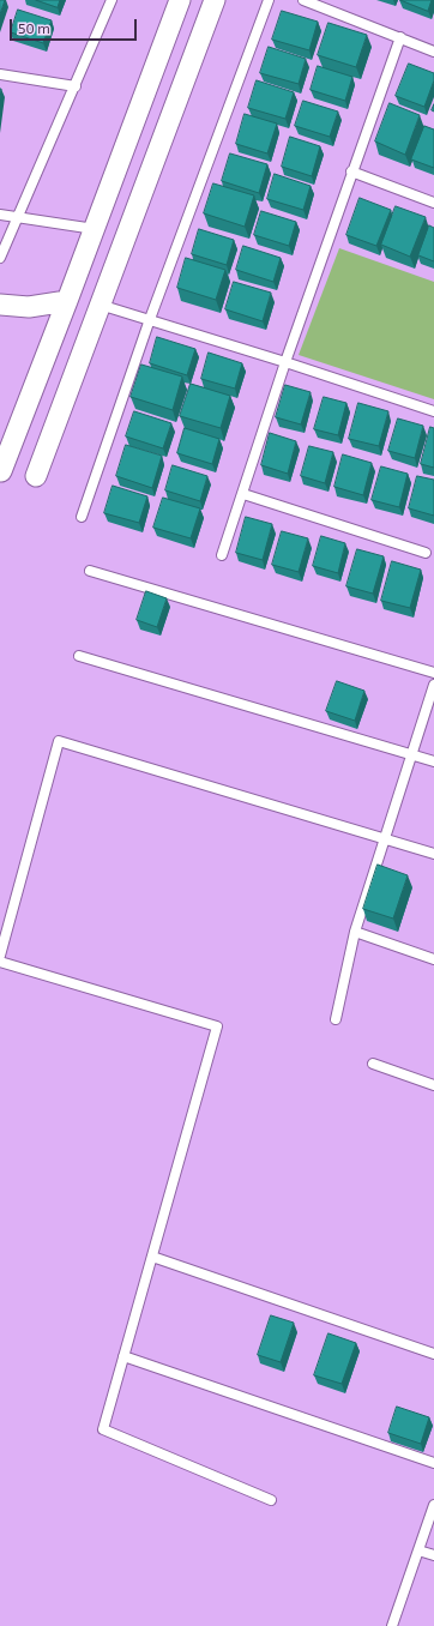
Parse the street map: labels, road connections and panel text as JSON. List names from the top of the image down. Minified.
{"scale_bar":"50 m"}
